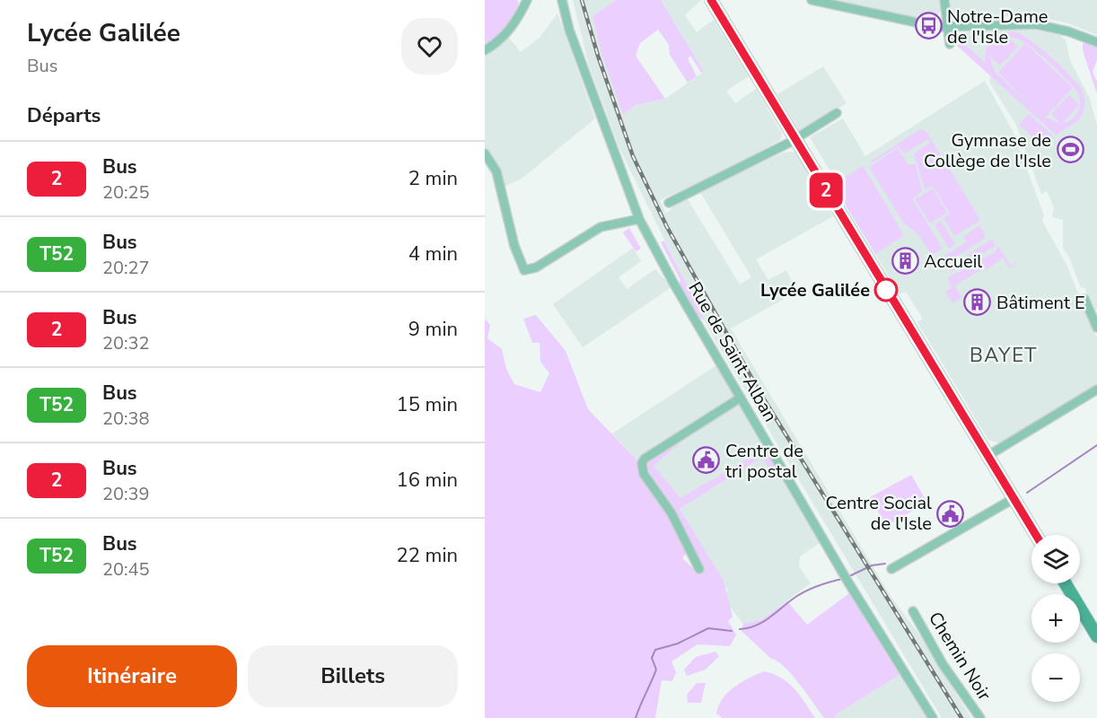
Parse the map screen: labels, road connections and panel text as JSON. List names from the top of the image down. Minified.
{"streets":{"street":["Rue de Saint-Alban","Chemin Noir"]},"districts":["BAYET"],"places":{"bus stop":["Notre-Dame de l'Isle"],"sports":["Gymnase de Collège de l'Isle"],"building":["Accueil","Bâtiment E"],"other":["Lycée Galilée"],"public building":["Centre de tri postal","Centre Social de l'Isle"]},"lines":["bus line 2"],"page":{"heading":[["Lycée Galilée","Bus"],"Départs"],"on_map":"2","list":[{"mark":"2","name":"Bus","note":"20:25","value":"2 min"},{"mark":"T52","name":"Bus","note":"20:27","value":"4 min"},{"mark":"2","name":"Bus","note":"20:32","value":"9 min"},{"mark":"T52","name":"Bus","note":"20:38","value":"15 min"},{"mark":"2","name":"Bus","note":"20:39","value":"16 min"},{"mark":"T52","name":"Bus","note":"20:45","value":"22 min"}],"map_buttons":["+","−"],"buttons":["Itinéraire","Billets"]}}
